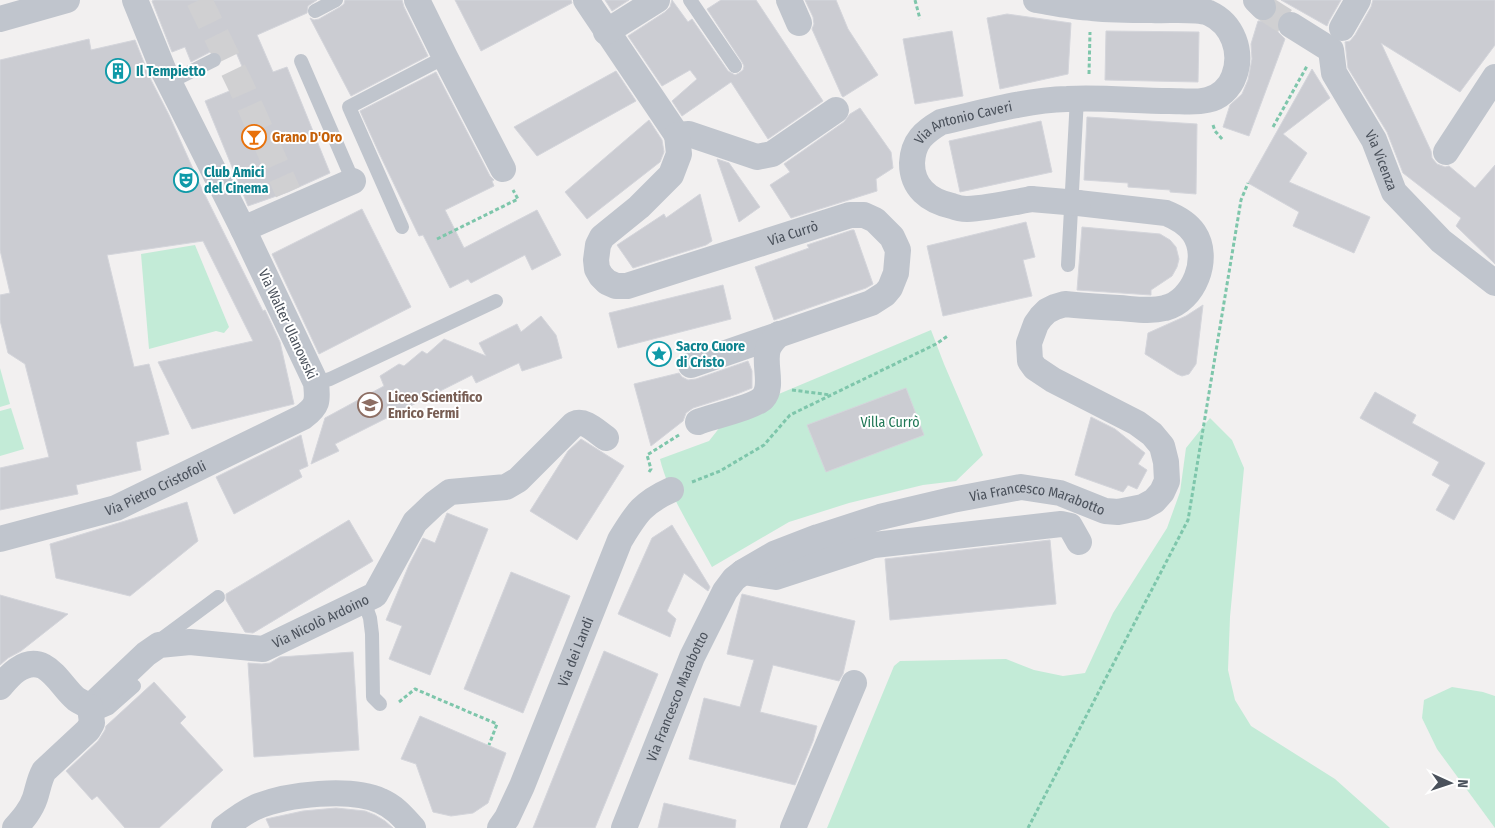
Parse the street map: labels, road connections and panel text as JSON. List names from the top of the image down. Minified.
{"streets":{"street":["Via Antonio Caveri","Via Vicenza","Via Currò","Via Walter Ulanowski","Via Pietro Cristofoli","Via Francesco Marabotto","Via Nicolò Ardoino","Via dei Landi"]},"crossings":[["Via Antonio Caveri","Via Francesco Marabotto"],["Via Walter Ulanowski","Via Pietro Cristofoli"]],"parks":["Villa Currò"],"places":{"building":["Il Tempietto"],"bar":["Grano D'Oro"],"theatre":["Club Amici del Cinema"],"place":["Sacro Cuore di Cristo"],"school or university":["Liceo Scientifico Enrico Fermi"]},"north":"right"}
